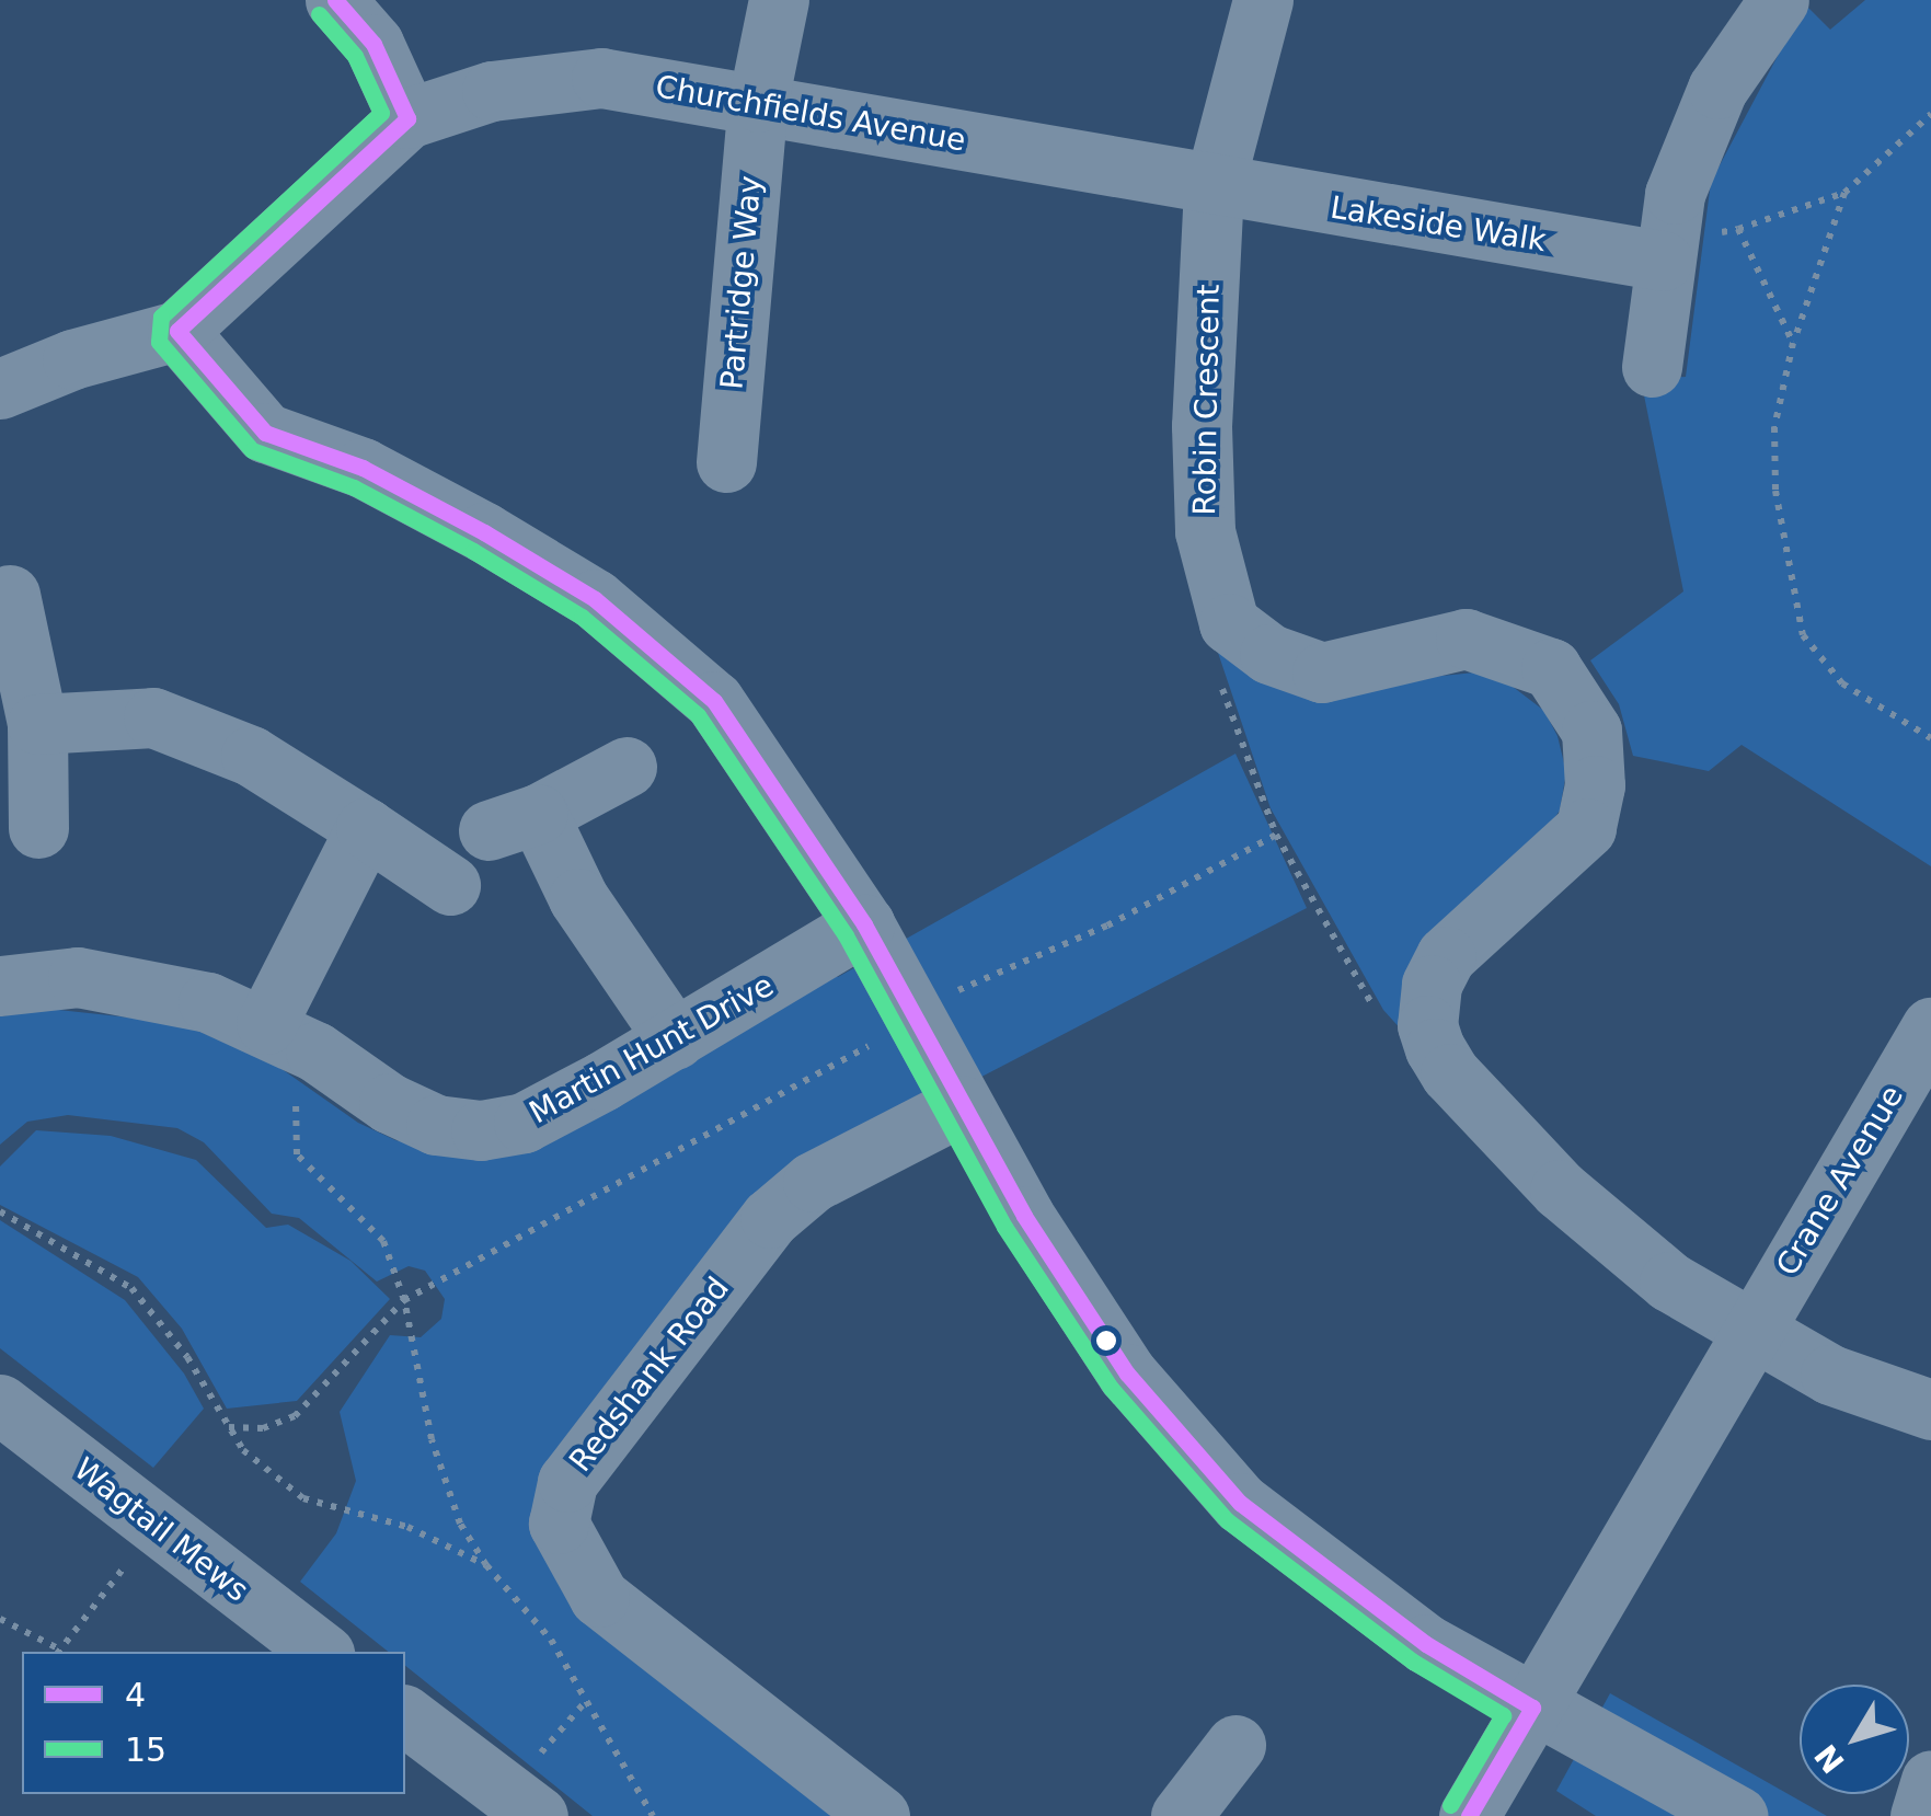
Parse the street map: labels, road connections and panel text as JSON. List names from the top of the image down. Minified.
{"streets":{"street":["Churchfields Avenue","Lakeside Walk","Partridge Way","Robin Crescent","Martin Hunt Drive","Crane Avenue","Redshank Road","Wagtail Mews"]},"crossings":[["Churchfields Avenue","Lakeside Walk"],["Churchfields Avenue","Partridge Way"],["Churchfields Avenue","Robin Crescent"],["Lakeside Walk","Robin Crescent"]],"lines":["transit line 4","transit line 15"],"legend":["4","15"],"north":"bottom left"}
